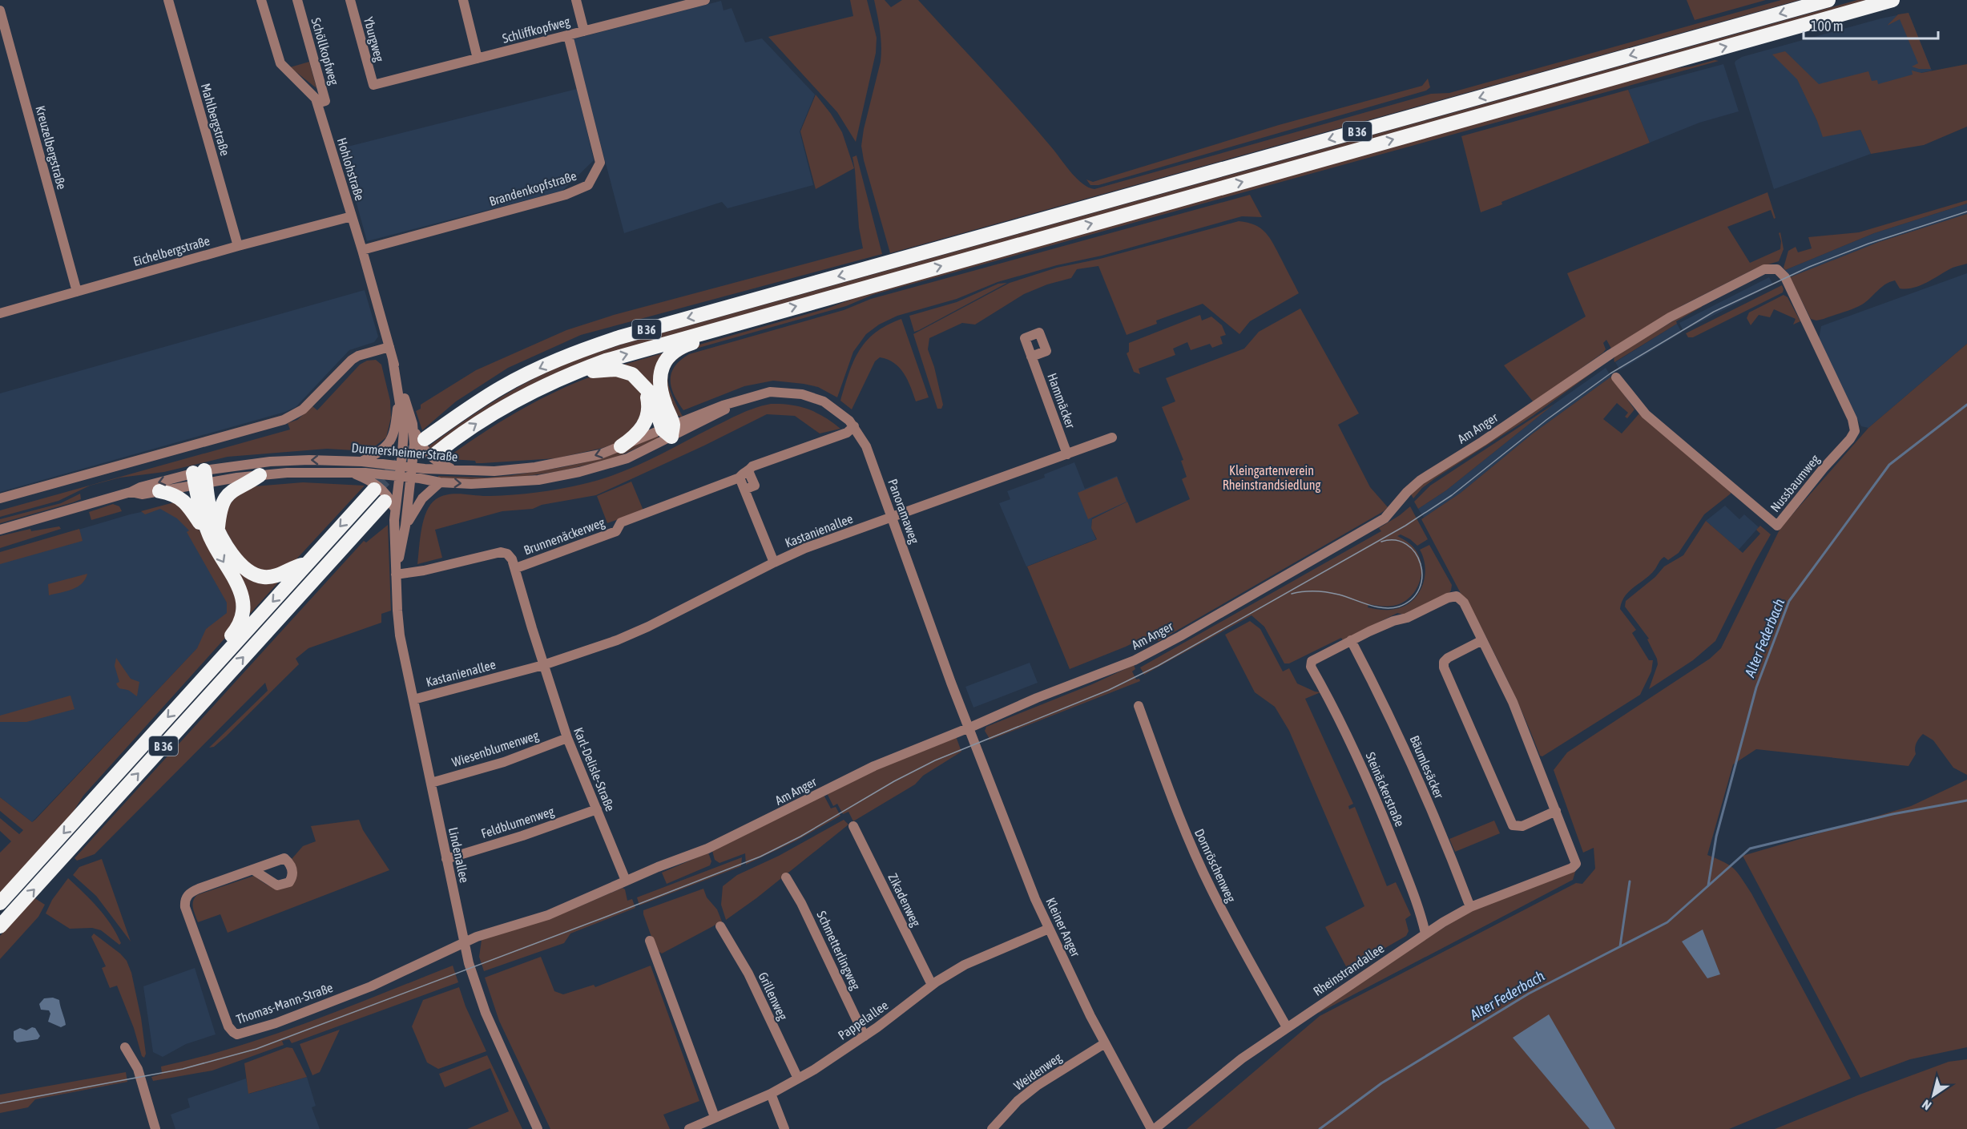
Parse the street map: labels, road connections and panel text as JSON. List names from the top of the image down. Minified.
{"streets":{"highway":["B 36"],"street":["Schliffkopfweg","Yburgweg","Schöllkopfweg","Mahlbergstraße","Kreuzelbergstraße","Hohlohstraße","Brandenkopfstraße","Eichelbergstraße","Hammäcker","Am Anger","Durmersheimer Straße","Nussbaumweg","Panoramaweg","Kastanienallee","Brunnenäckerweg","Wiesenblumenweg","Bäumlesäcker","Karl-Delisle-Straße","Steinäckerstraße","Feldblumenweg","Lindenallee","Dornröschenweg","Zikadenweg","Kleiner Anger","Schmetterlingweg","Rheinstrandallee","Grillenweg","Thomas-Mann-Straße","Pappelallee","Weidenweg"]},"crossings":[["Schliffkopfweg","Yburgweg"],["Schliffkopfweg","Brandenkopfstraße"],["Schöllkopfweg","Hohlohstraße"],["Mahlbergstraße","Eichelbergstraße"],["B 36","Lindenallee"],["Kreuzelbergstraße","Eichelbergstraße"],["Hohlohstraße","Brandenkopfstraße"],["Hohlohstraße","Eichelbergstraße"],["Hohlohstraße","Durmersheimer Straße"],["Hohlohstraße","Lindenallee"],["Hammäcker","Kastanienallee"],["Am Anger","Nussbaumweg"],["Am Anger","Panoramaweg"],["Am Anger","Karl-Delisle-Straße"],["Am Anger","Lindenallee"],["Am Anger","Kleiner Anger"],["Am Anger","Thomas-Mann-Straße"],["Durmersheimer Straße","Panoramaweg"],["Durmersheimer Straße","Lindenallee"],["Panoramaweg","Kastanienallee"],["Panoramaweg","Brunnenäckerweg"],["Panoramaweg","Kleiner Anger"],["Kastanienallee","Karl-Delisle-Straße"],["Kastanienallee","Lindenallee"],["Brunnenäckerweg","Lindenallee"],["Wiesenblumenweg","Karl-Delisle-Straße"],["Wiesenblumenweg","Lindenallee"],["Bäumlesäcker","Steinäckerstraße"],["Bäumlesäcker","Rheinstrandallee"],["Karl-Delisle-Straße","Feldblumenweg"],["Steinäckerstraße","Rheinstrandallee"],["Feldblumenweg","Lindenallee"],["Lindenallee","Thomas-Mann-Straße"],["Dornröschenweg","Rheinstrandallee"],["Zikadenweg","Pappelallee"],["Kleiner Anger","Rheinstrandallee"],["Kleiner Anger","Pappelallee"],["Kleiner Anger","Weidenweg"],["Schmetterlingweg","Pappelallee"],["Grillenweg","Pappelallee"]],"water":["Alter Federbach"],"parks":["Kleingartenverein Rheinstrandsiedlung"],"scale_bar":"100 m","north":"bottom left"}
